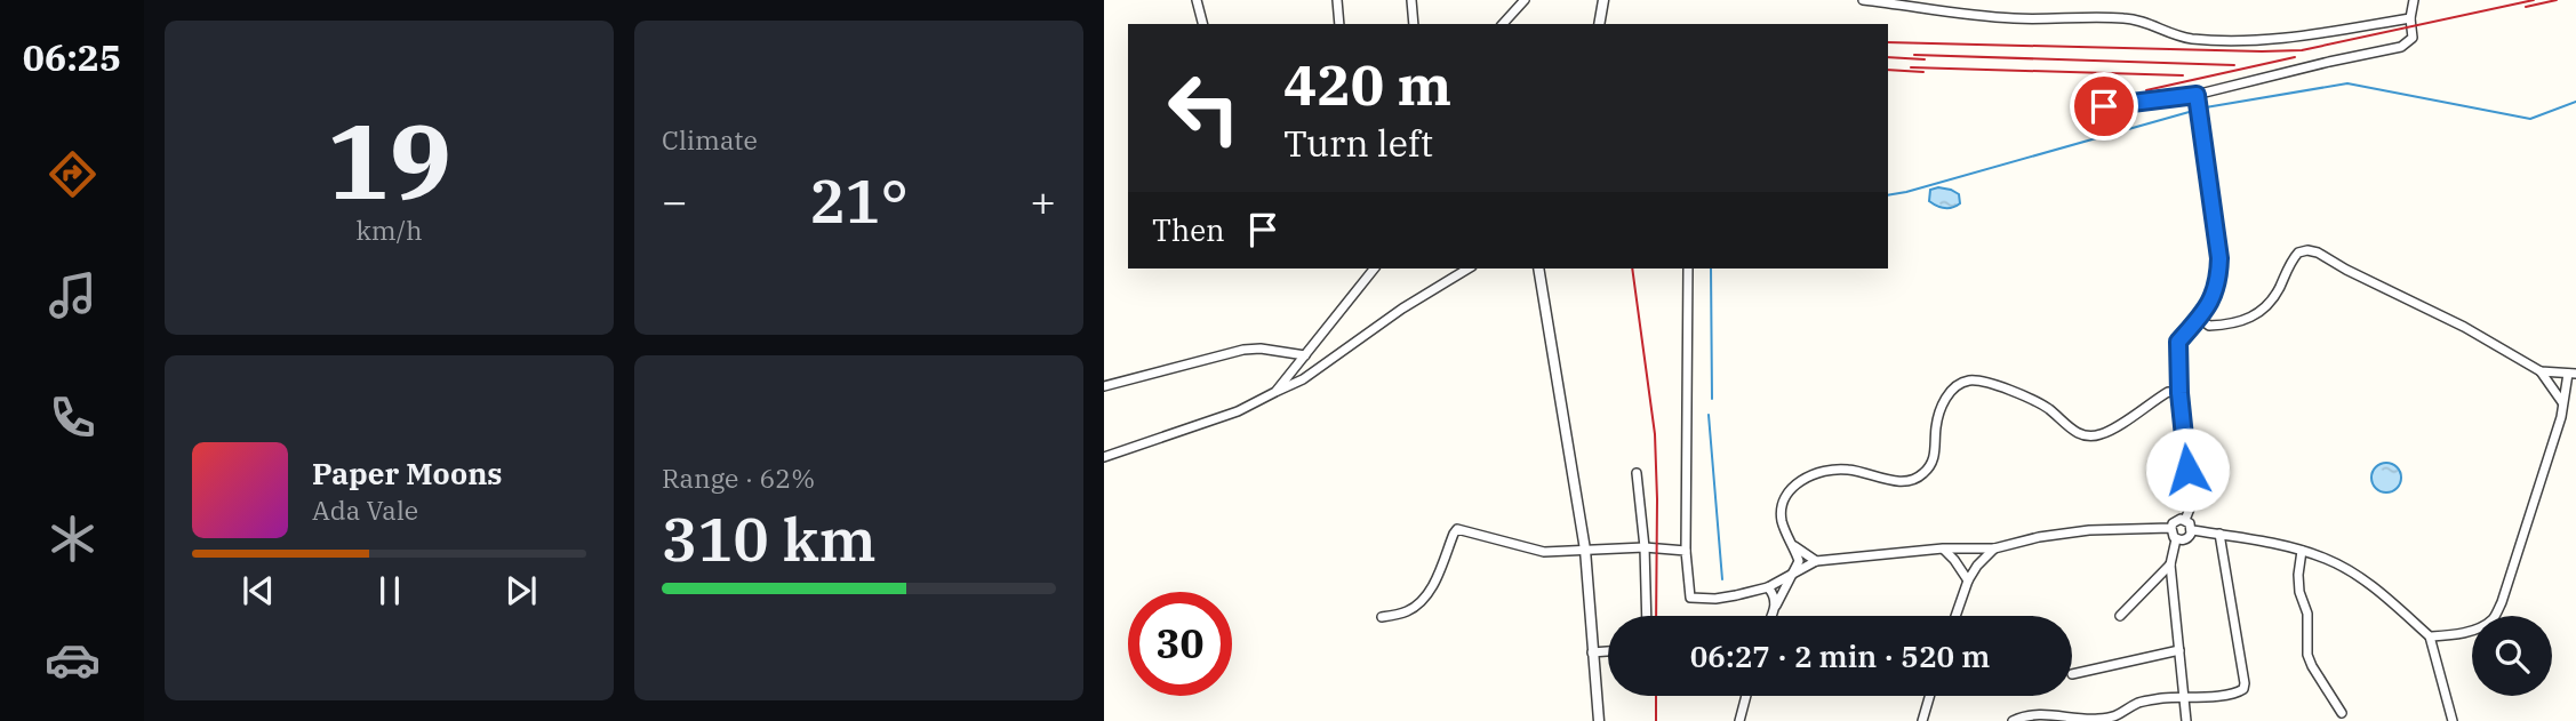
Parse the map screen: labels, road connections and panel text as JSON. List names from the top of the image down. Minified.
{"page":{"tabs":"06:25","tile":[["19","km/h"],"Climate",["Range · 62%","310 km"]],"turn":["420 m","Turn left"],"heat":["−","21°","+"],"then":"Then","song":["Paper Moons","Ada Vale"],"limit":"30","trip":"06:27 · 2 min · 520 m"}}
